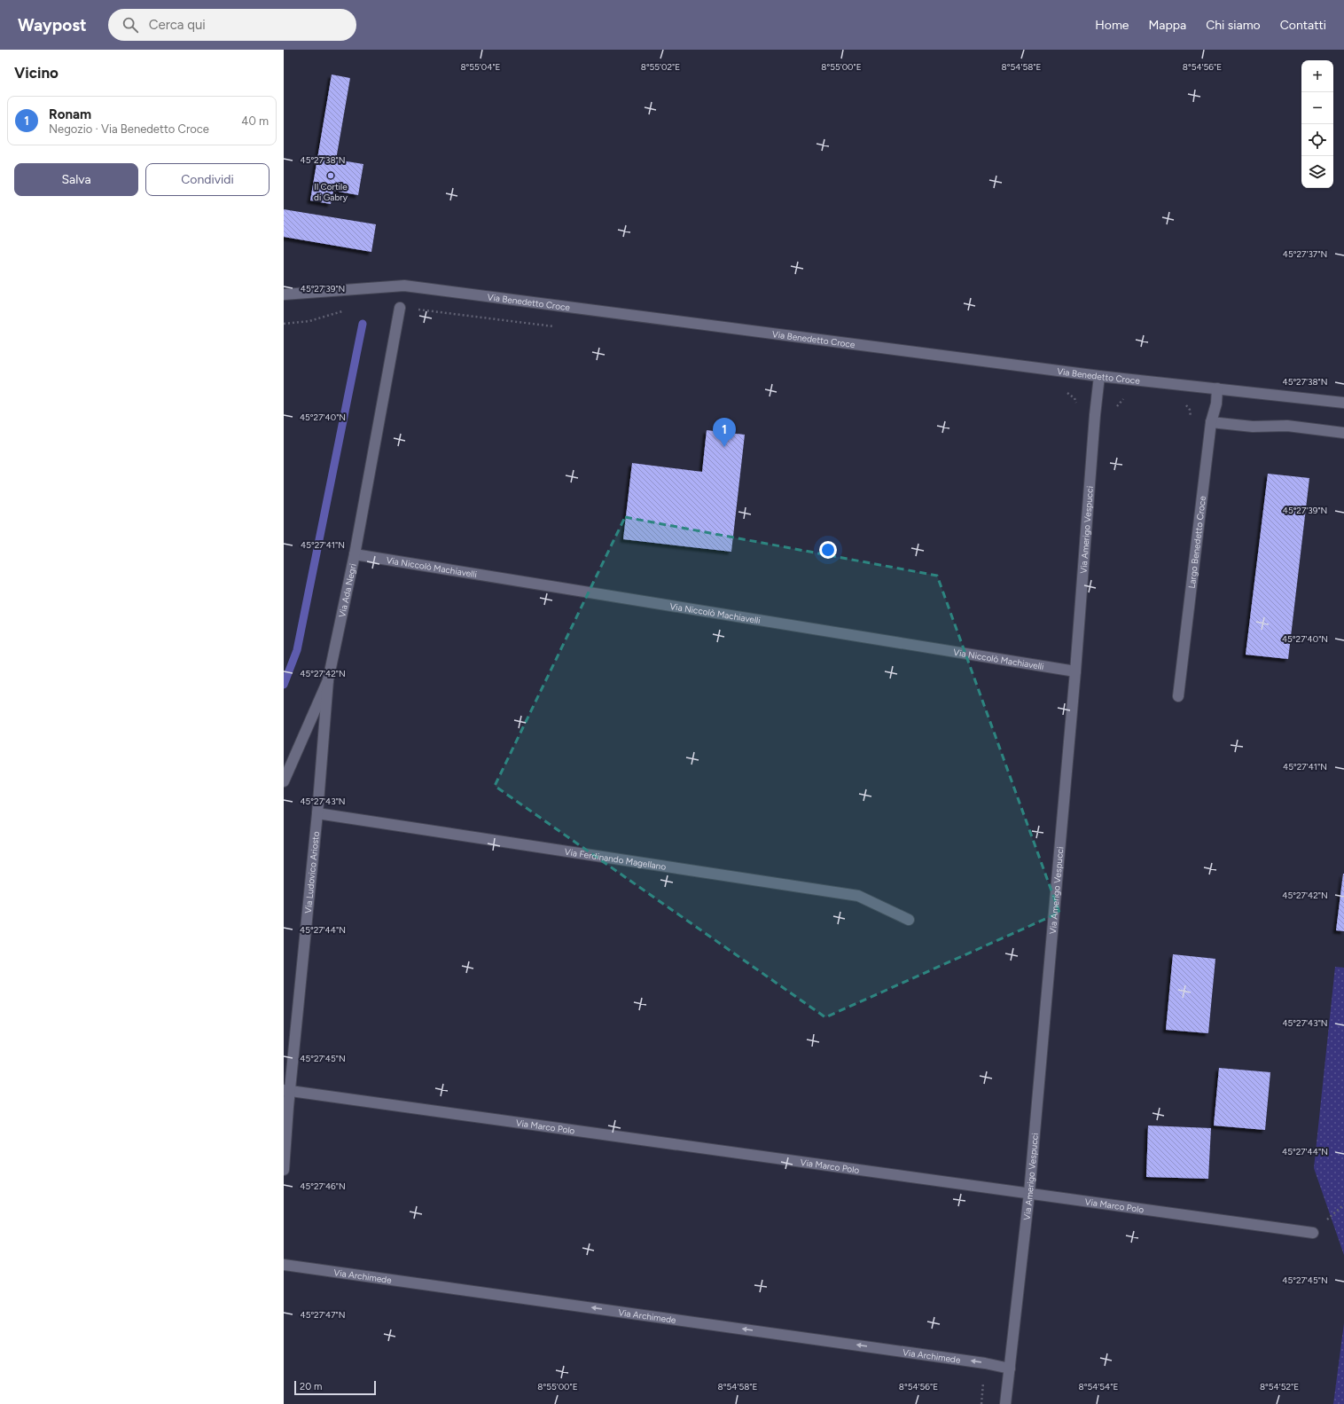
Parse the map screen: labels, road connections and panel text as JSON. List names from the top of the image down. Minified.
{"streets":{"street":["Via Benedetto Croce","Via Amerigo Vespucci","Largo Benedetto Croce","Via Niccolò Machiavelli","Via Ada Negri","Via Ferdinando Magellano","Via Ludovico Ariosto","Via Marco Polo","Via Archimede"]},"crossings":[["Via Benedetto Croce","Via Amerigo Vespucci"],["Via Benedetto Croce","Largo Benedetto Croce"],["Via Amerigo Vespucci","Via Niccolò Machiavelli"],["Via Amerigo Vespucci","Via Marco Polo"],["Via Amerigo Vespucci","Via Archimede"],["Via Niccolò Machiavelli","Via Ada Negri"],["Via Ada Negri","Via Ludovico Ariosto"],["Via Ferdinando Magellano","Via Ludovico Ariosto"],["Via Ludovico Ariosto","Via Marco Polo"]],"one_way":["Via Archimede"],"places":["Il Cortile di Gabry"],"scale_bar":"20 m","page":{"header":"Waypost","search":"Cerca qui","nav":["Home","Mappa","Chi siamo","Contatti"],"heading":"Vicino","map_buttons":["+","−"],"list":[{"mark":"1","name":"Ronam","note":"Negozio · Via Benedetto Croce","value":"40 m"}],"buttons":["Salva","Condividi"],"pins":"1","scale":"20 m"},"coordinates":["8°55'04\"E","8°55'02\"E","8°55'00\"E","8°54'58\"E","8°54'56\"E","45°27'38\"N","45°27'37\"N","45°27'39\"N","45°27'40\"N","45°27'41\"N","45°27'42\"N","45°27'43\"N","45°27'44\"N","45°27'45\"N","45°27'46\"N","45°27'47\"N","8°54'54\"E","8°54'52\"E"]}
